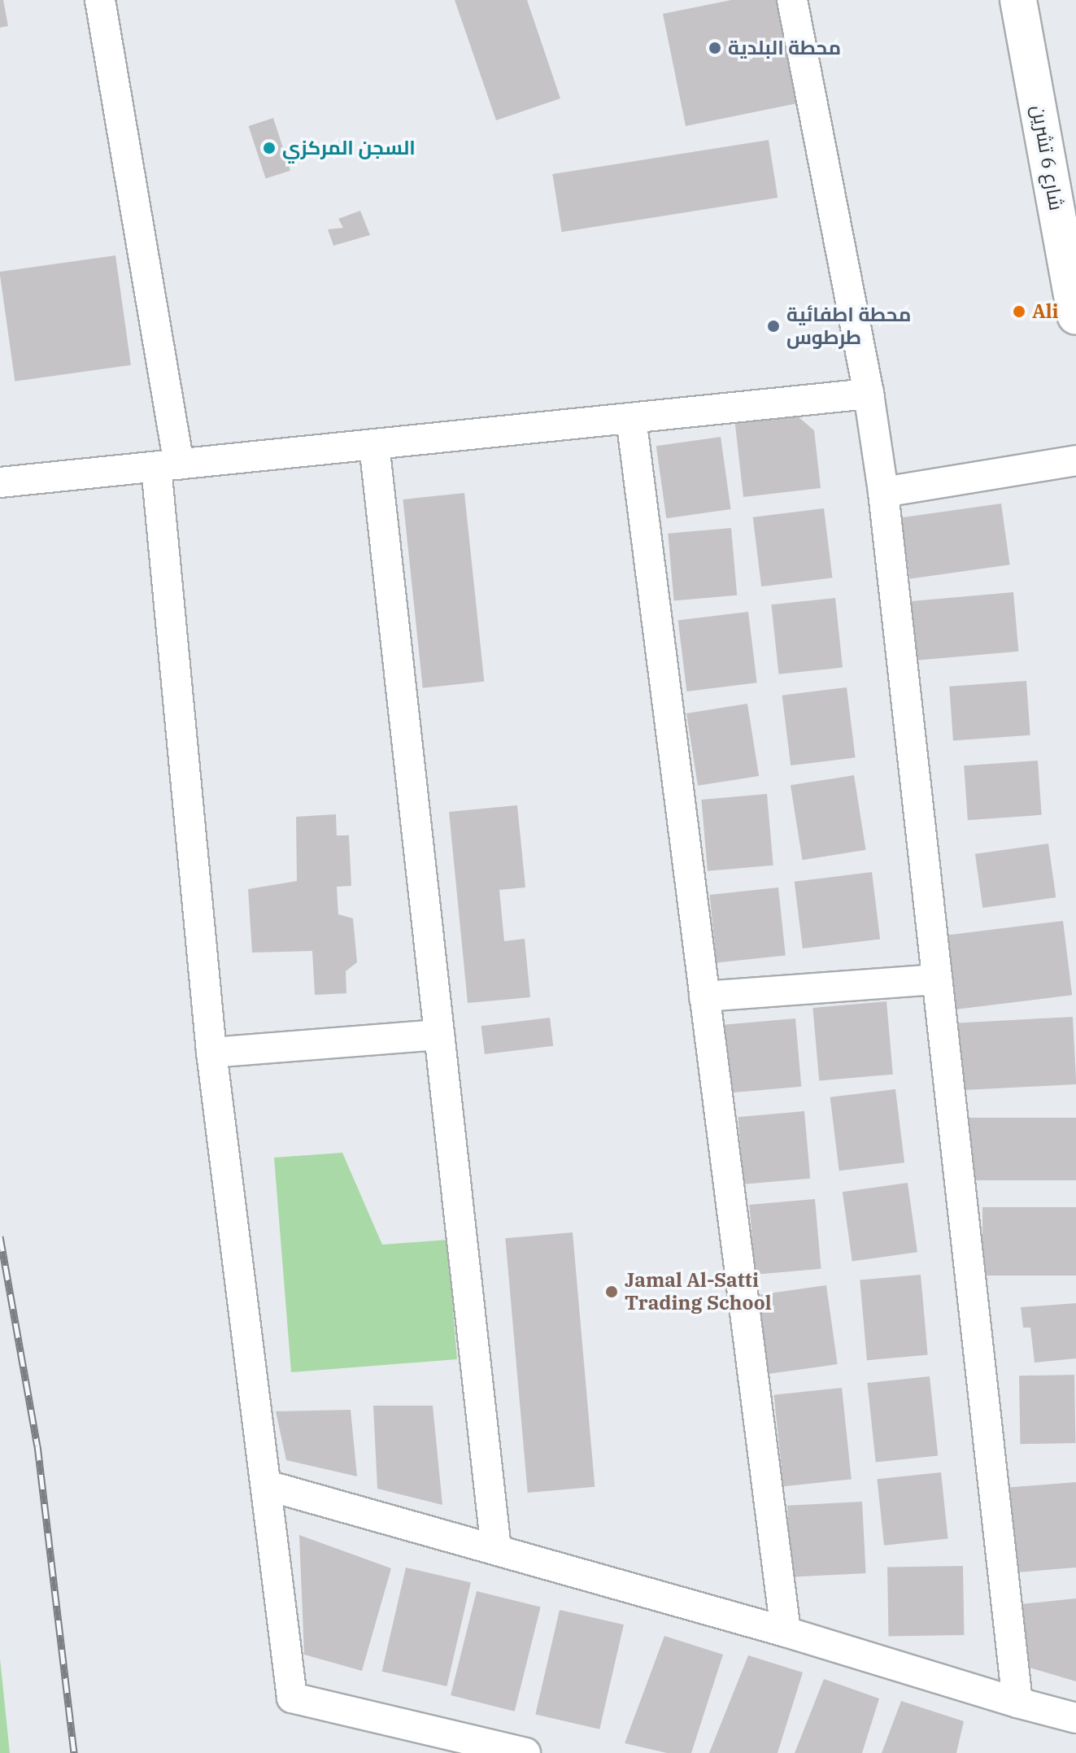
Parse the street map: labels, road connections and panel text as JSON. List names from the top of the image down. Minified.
{"streets":{"main road":["شارع 6 تشرين"]},"places":["محطة البلدية","السجن المركزي","Ali","محطة اطفائية طرطوس","Jamal Al-Satti Trading School"]}
